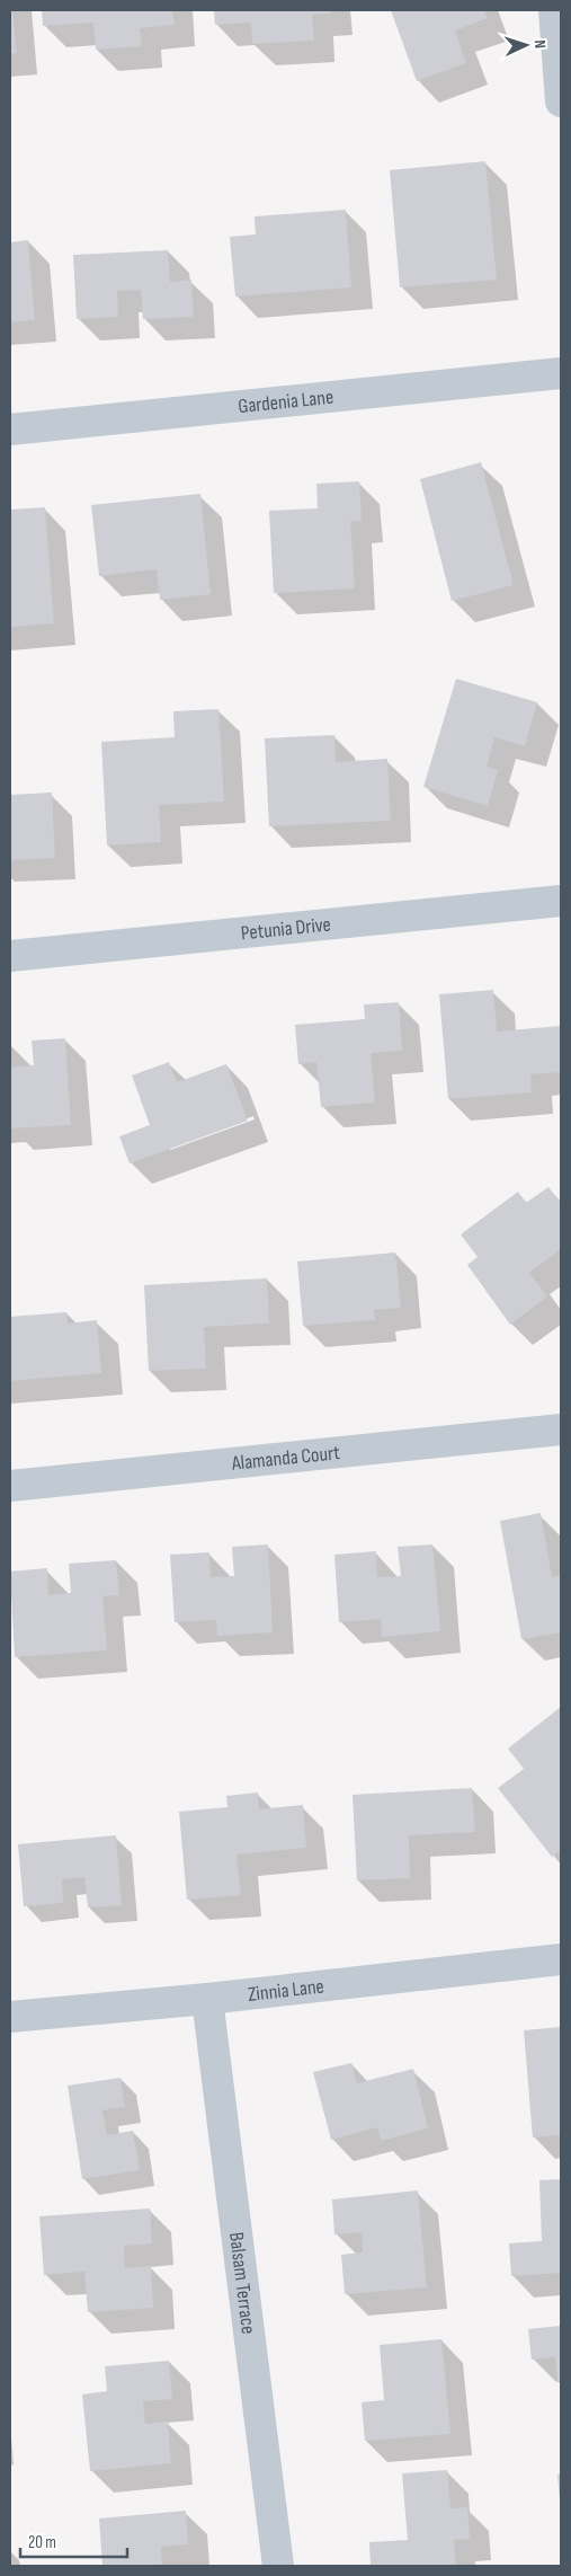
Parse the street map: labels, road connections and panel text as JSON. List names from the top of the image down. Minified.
{"streets":{"street":["Gardenia Lane","Petunia Drive","Alamanda Court","Zinnia Lane","Balsam Terrace"]},"crossings":[["Zinnia Lane","Balsam Terrace"]],"scale_bar":"20 m","north":"right"}
